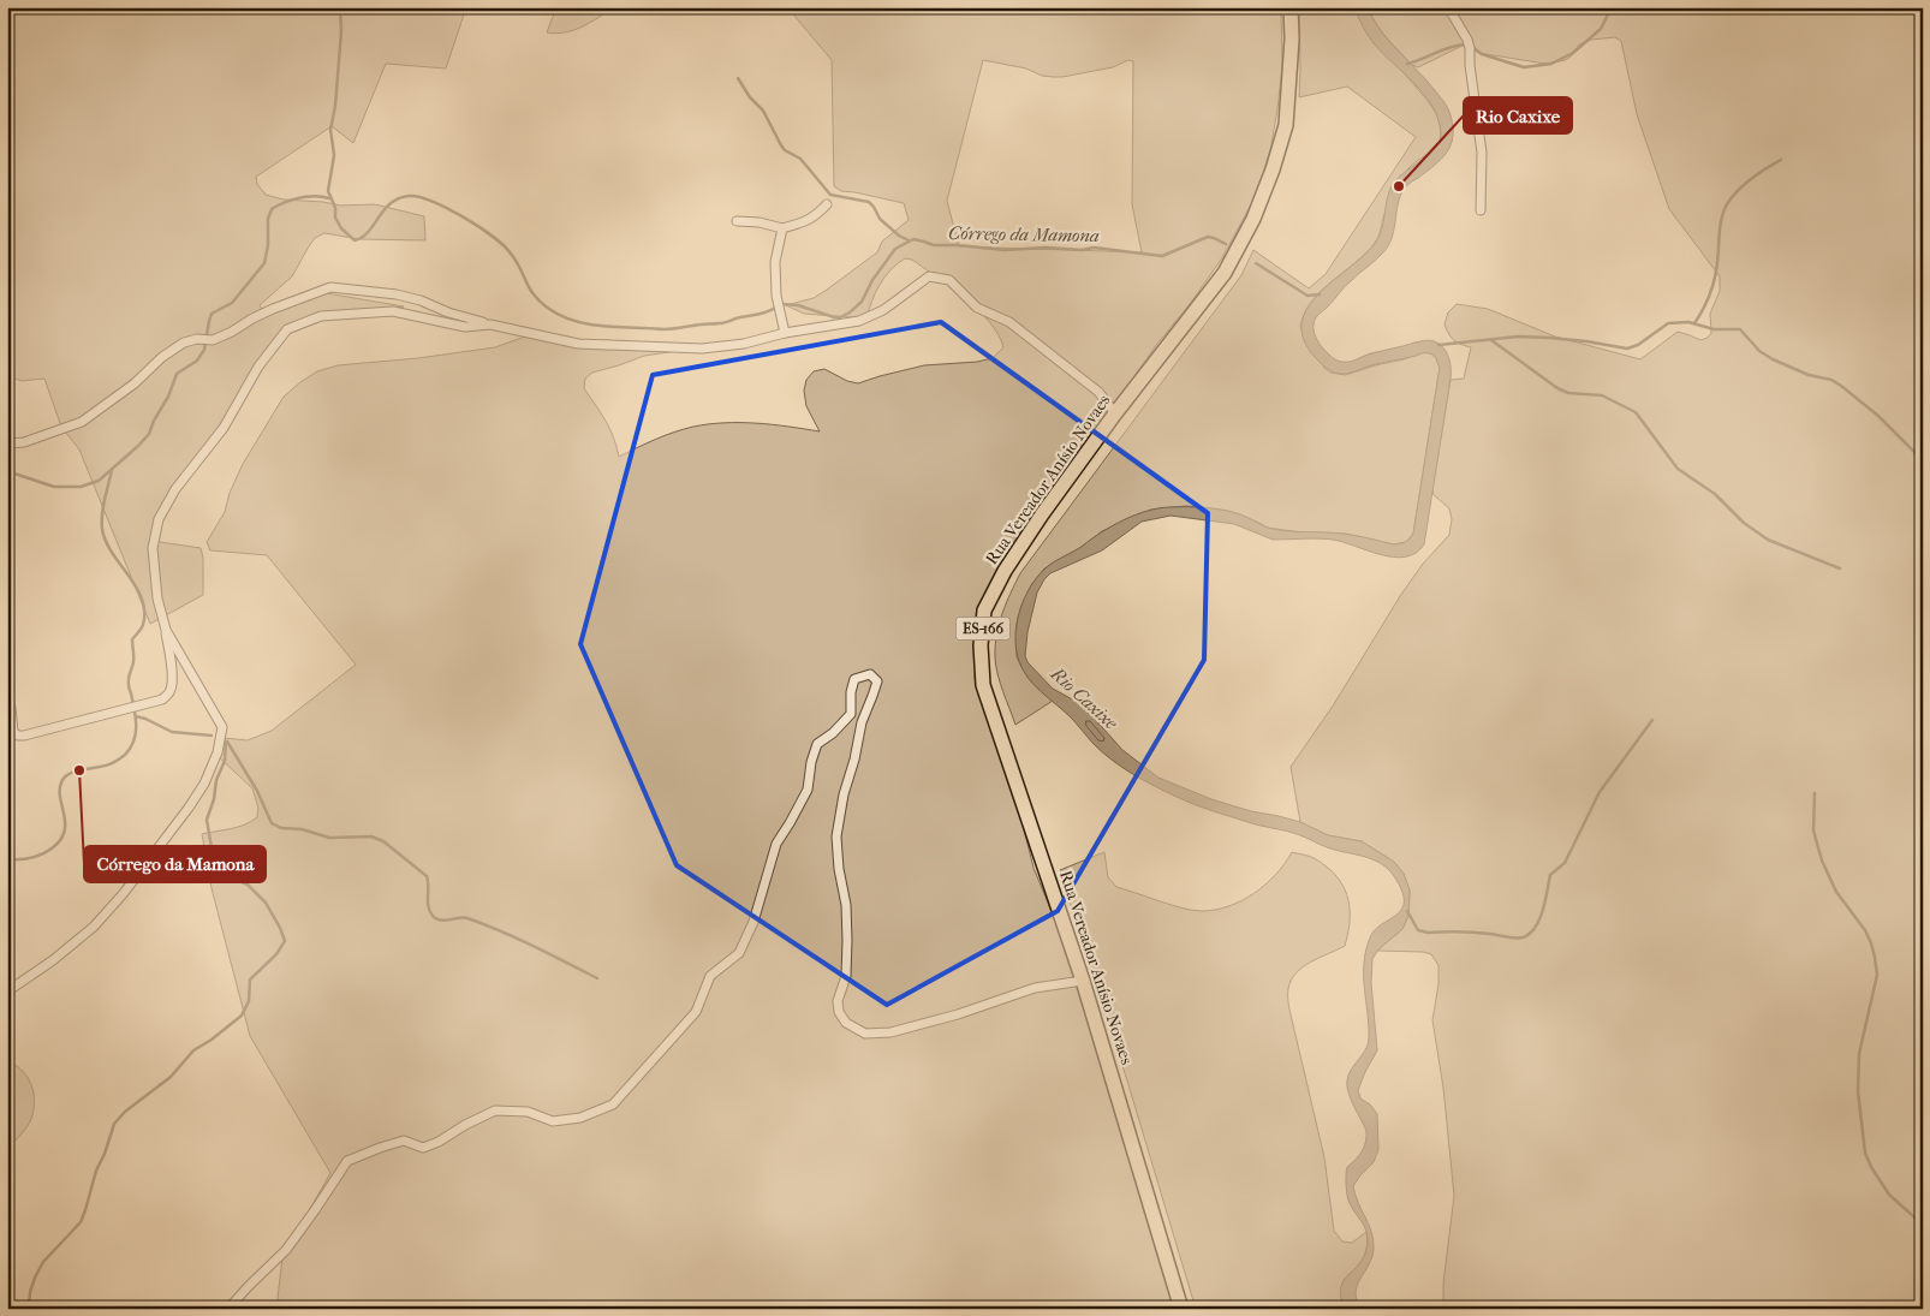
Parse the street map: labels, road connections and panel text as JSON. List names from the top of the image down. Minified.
{"streets":{"main road":["Rua Vereador Anísio Novaes","ES-166"]},"water":["Córrego da Mamona","Rio Caxixe"],"places":["Rio Caxixe","Córrego da Mamona"]}
